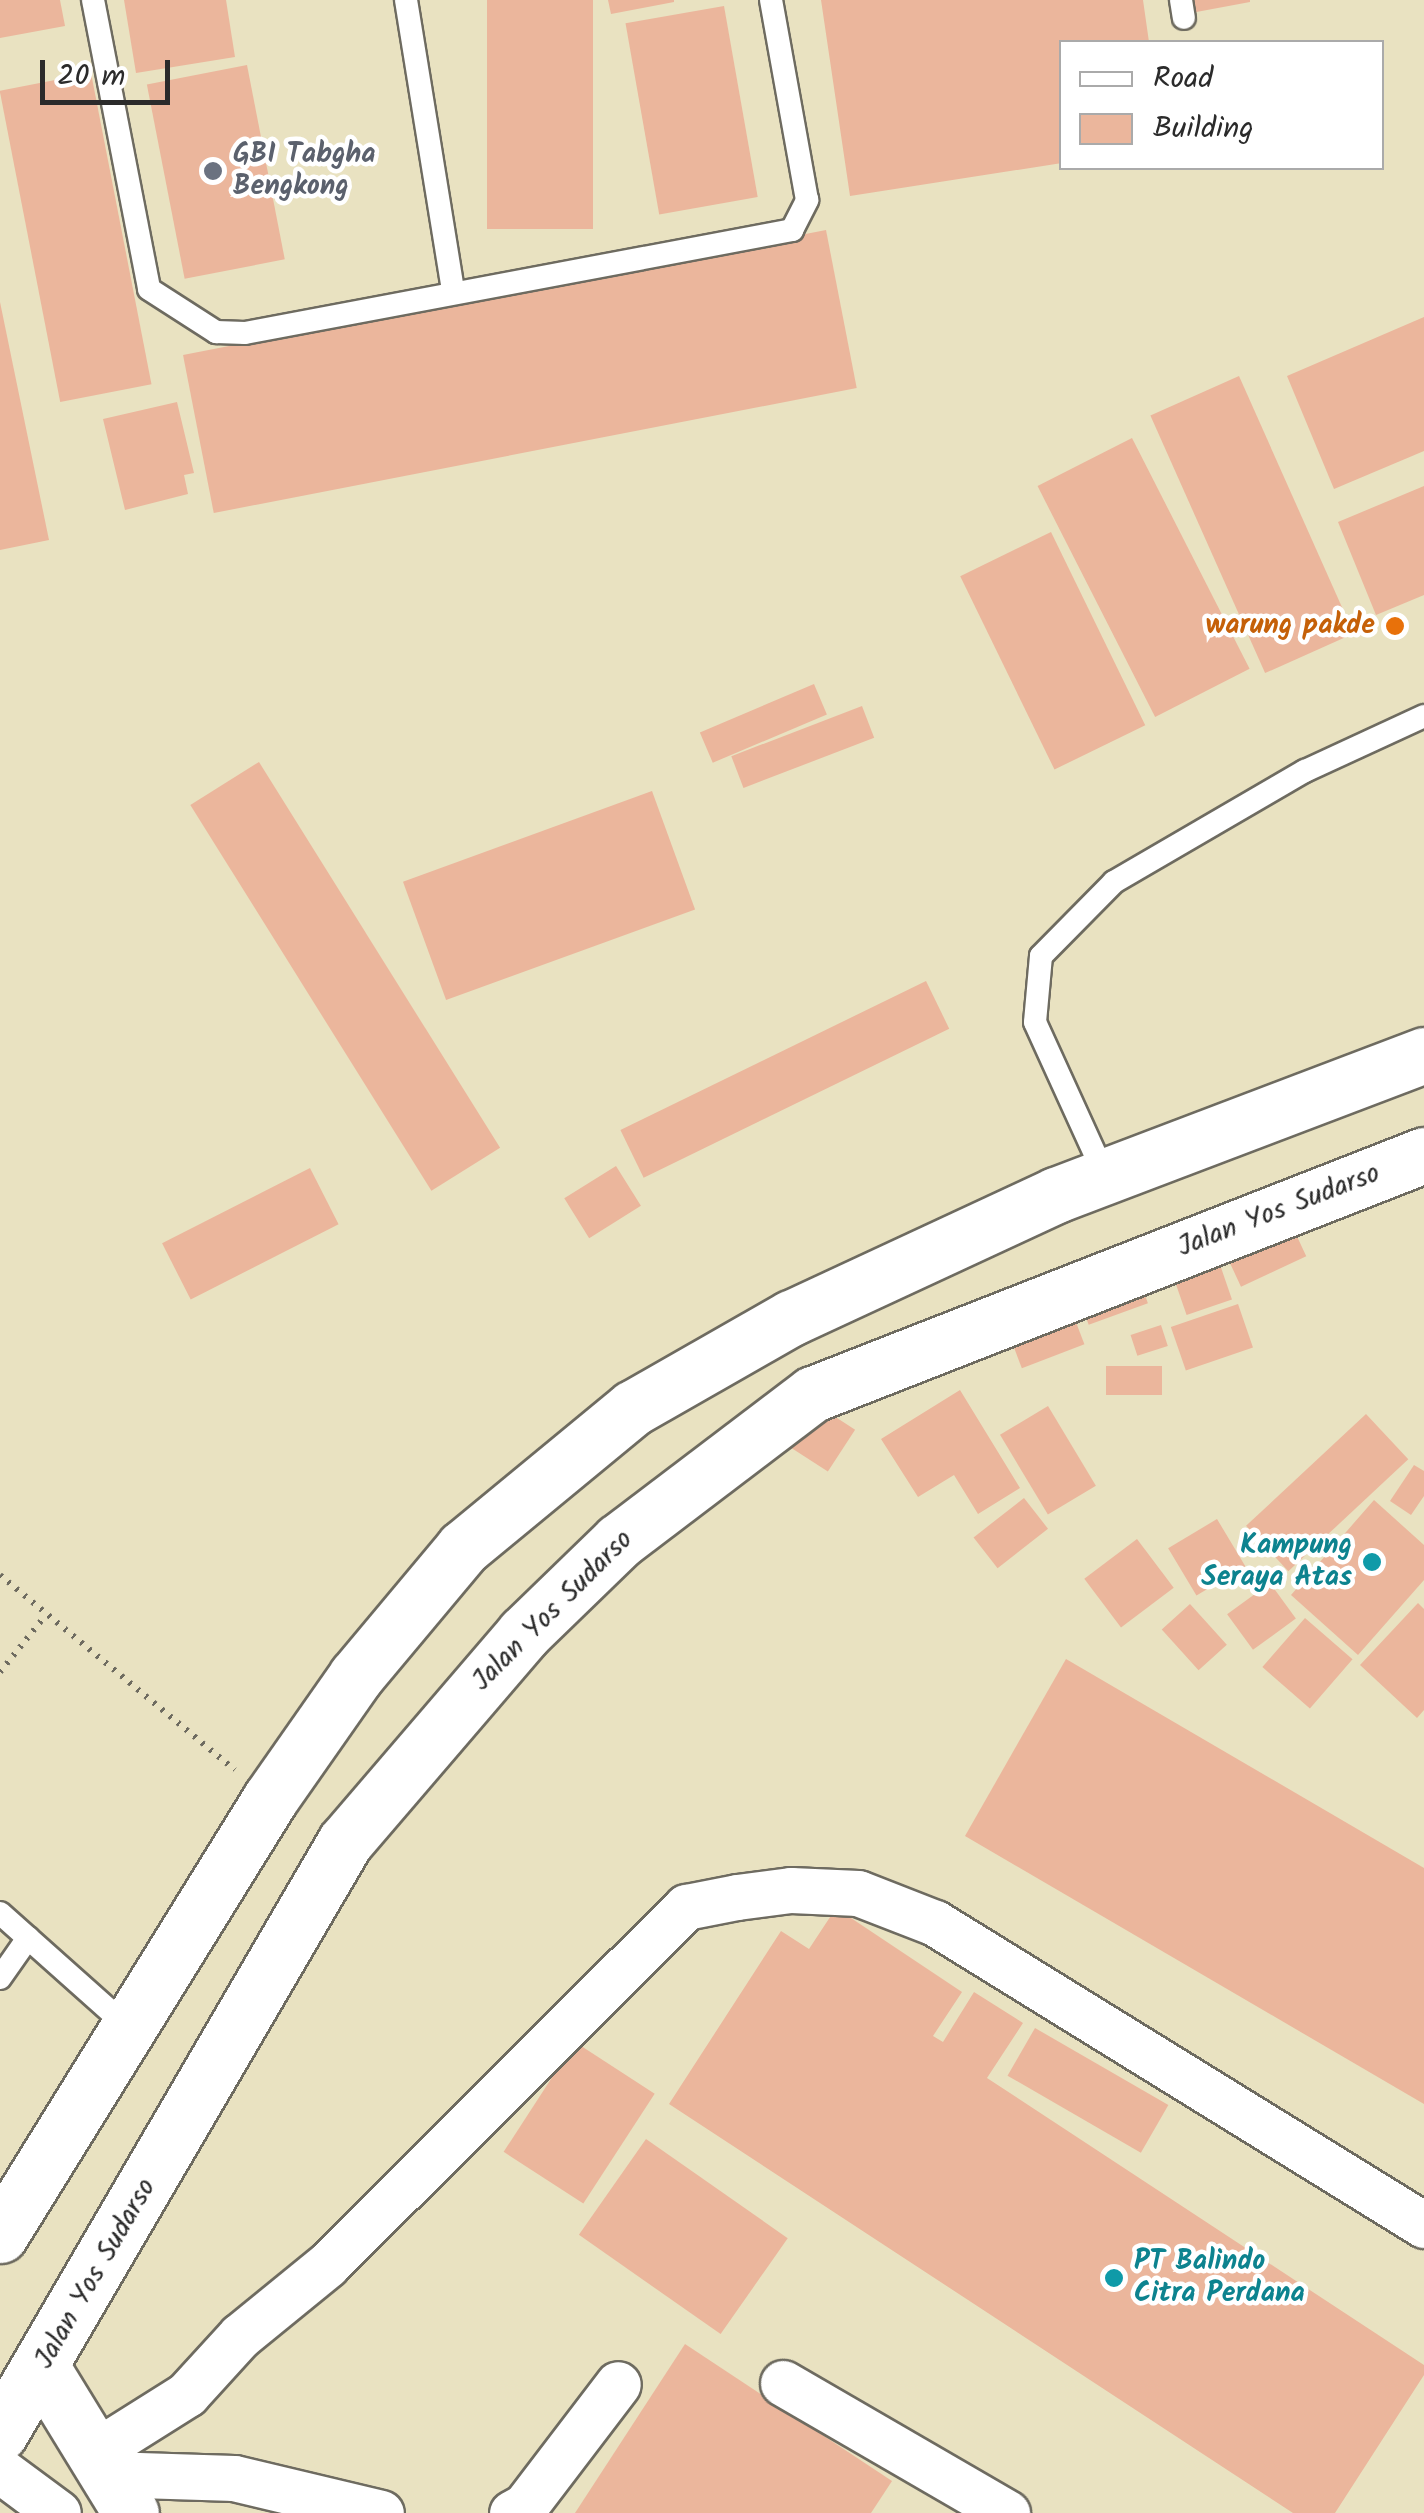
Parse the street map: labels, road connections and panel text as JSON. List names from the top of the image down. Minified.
{"streets":{"main road":["Jalan Yos Sudarso"]},"places":["GBI Tabgha Bengkong","warung pakde","Kampung Seraya Atas","PT Balindo Citra Perdana"],"legend":["Road","Building"],"scale_bar":"20 m"}
